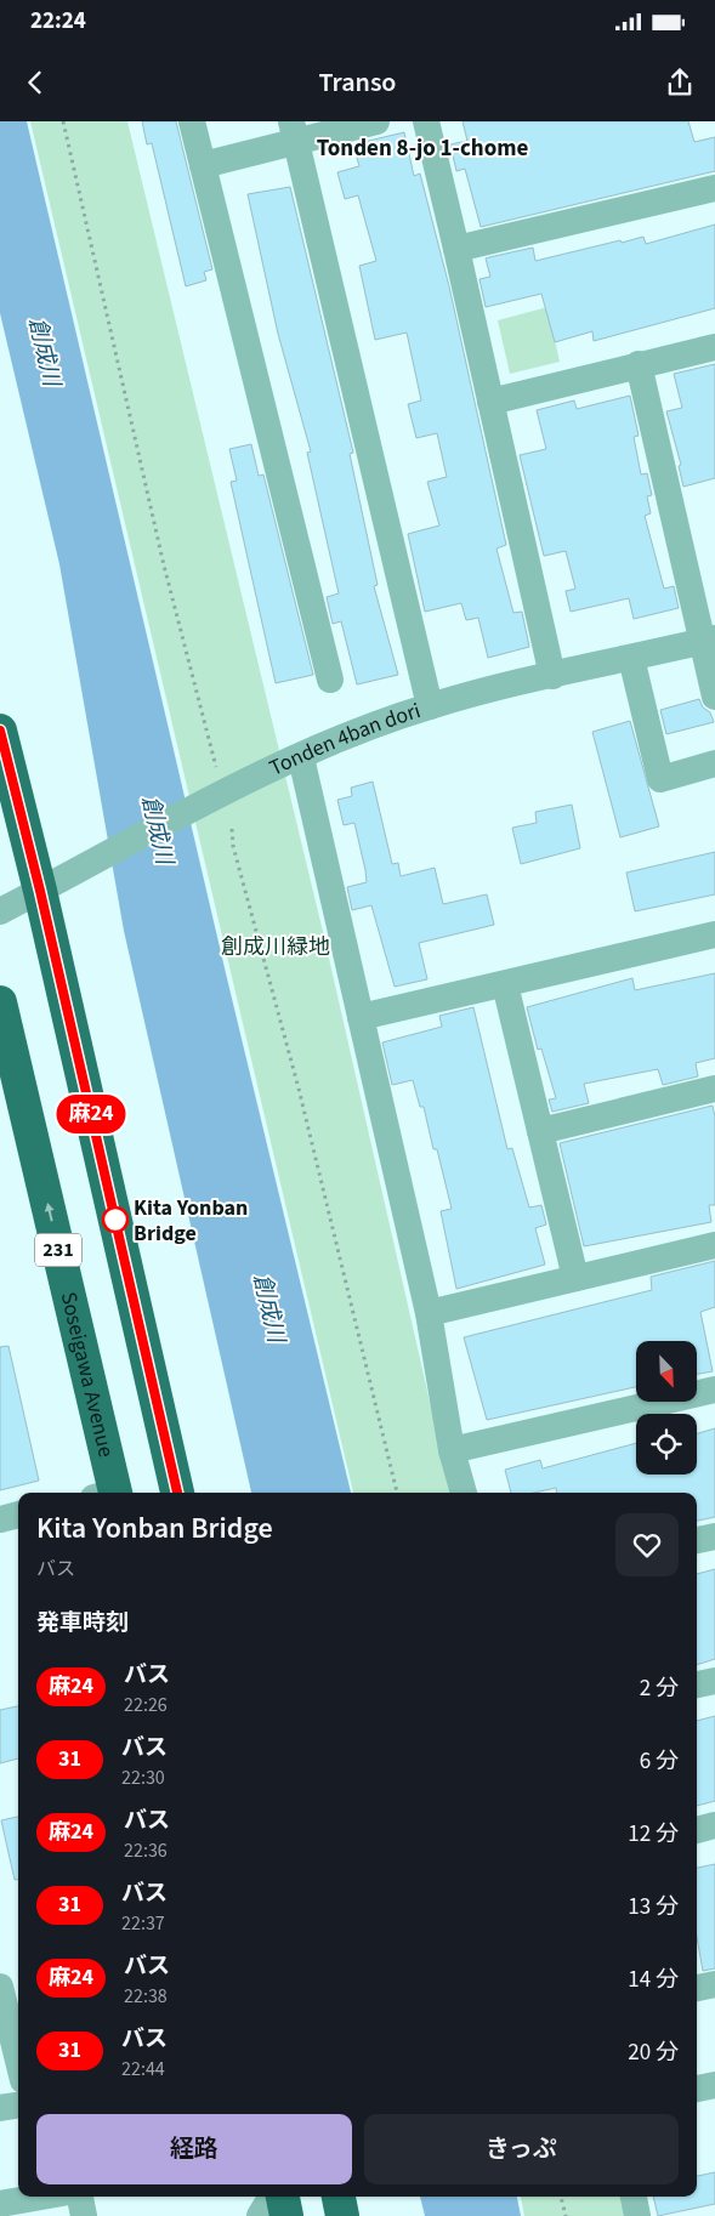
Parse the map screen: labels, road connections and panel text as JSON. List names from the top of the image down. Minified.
{"streets":{"highway":["231","Soseigawa Avenue"],"street":["Tonden 4ban dori"]},"districts":["Tonden 8-jo 1-chome"],"water":["創成川"],"parks":["創成川緑地"],"places":["Kita Yonban Bridge"],"lines":["bus line 麻24"],"north":"bottom right","page":{"status":"22:24","header":"Transo","on_map":"麻24","heading":[["Kita Yonban Bridge","バス"],"発車時刻"],"list":[{"mark":"麻24","name":"バス","note":"22:26","value":"2 分"},{"mark":"31","name":"バス","note":"22:30","value":"6 分"},{"mark":"麻24","name":"バス","note":"22:36","value":"12 分"},{"mark":"31","name":"バス","note":"22:37","value":"13 分"},{"mark":"麻24","name":"バス","note":"22:38","value":"14 分"},{"mark":"31","name":"バス","note":"22:44","value":"20 分"}],"buttons":["経路","きっぷ"]}}
